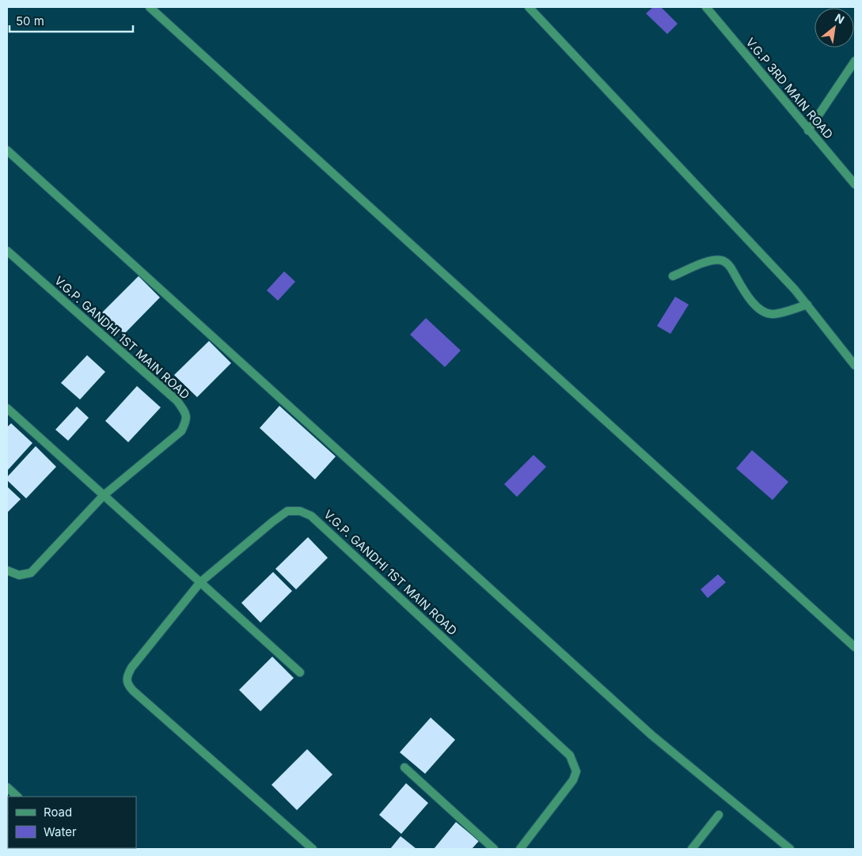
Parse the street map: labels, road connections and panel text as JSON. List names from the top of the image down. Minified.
{"streets":{"street":["V.G.P 3RD MAIN ROAD","V.G.P. GANDHI 1ST MAIN ROAD"]},"legend":["Road","Water"],"scale_bar":"50 m","north":"top right"}
